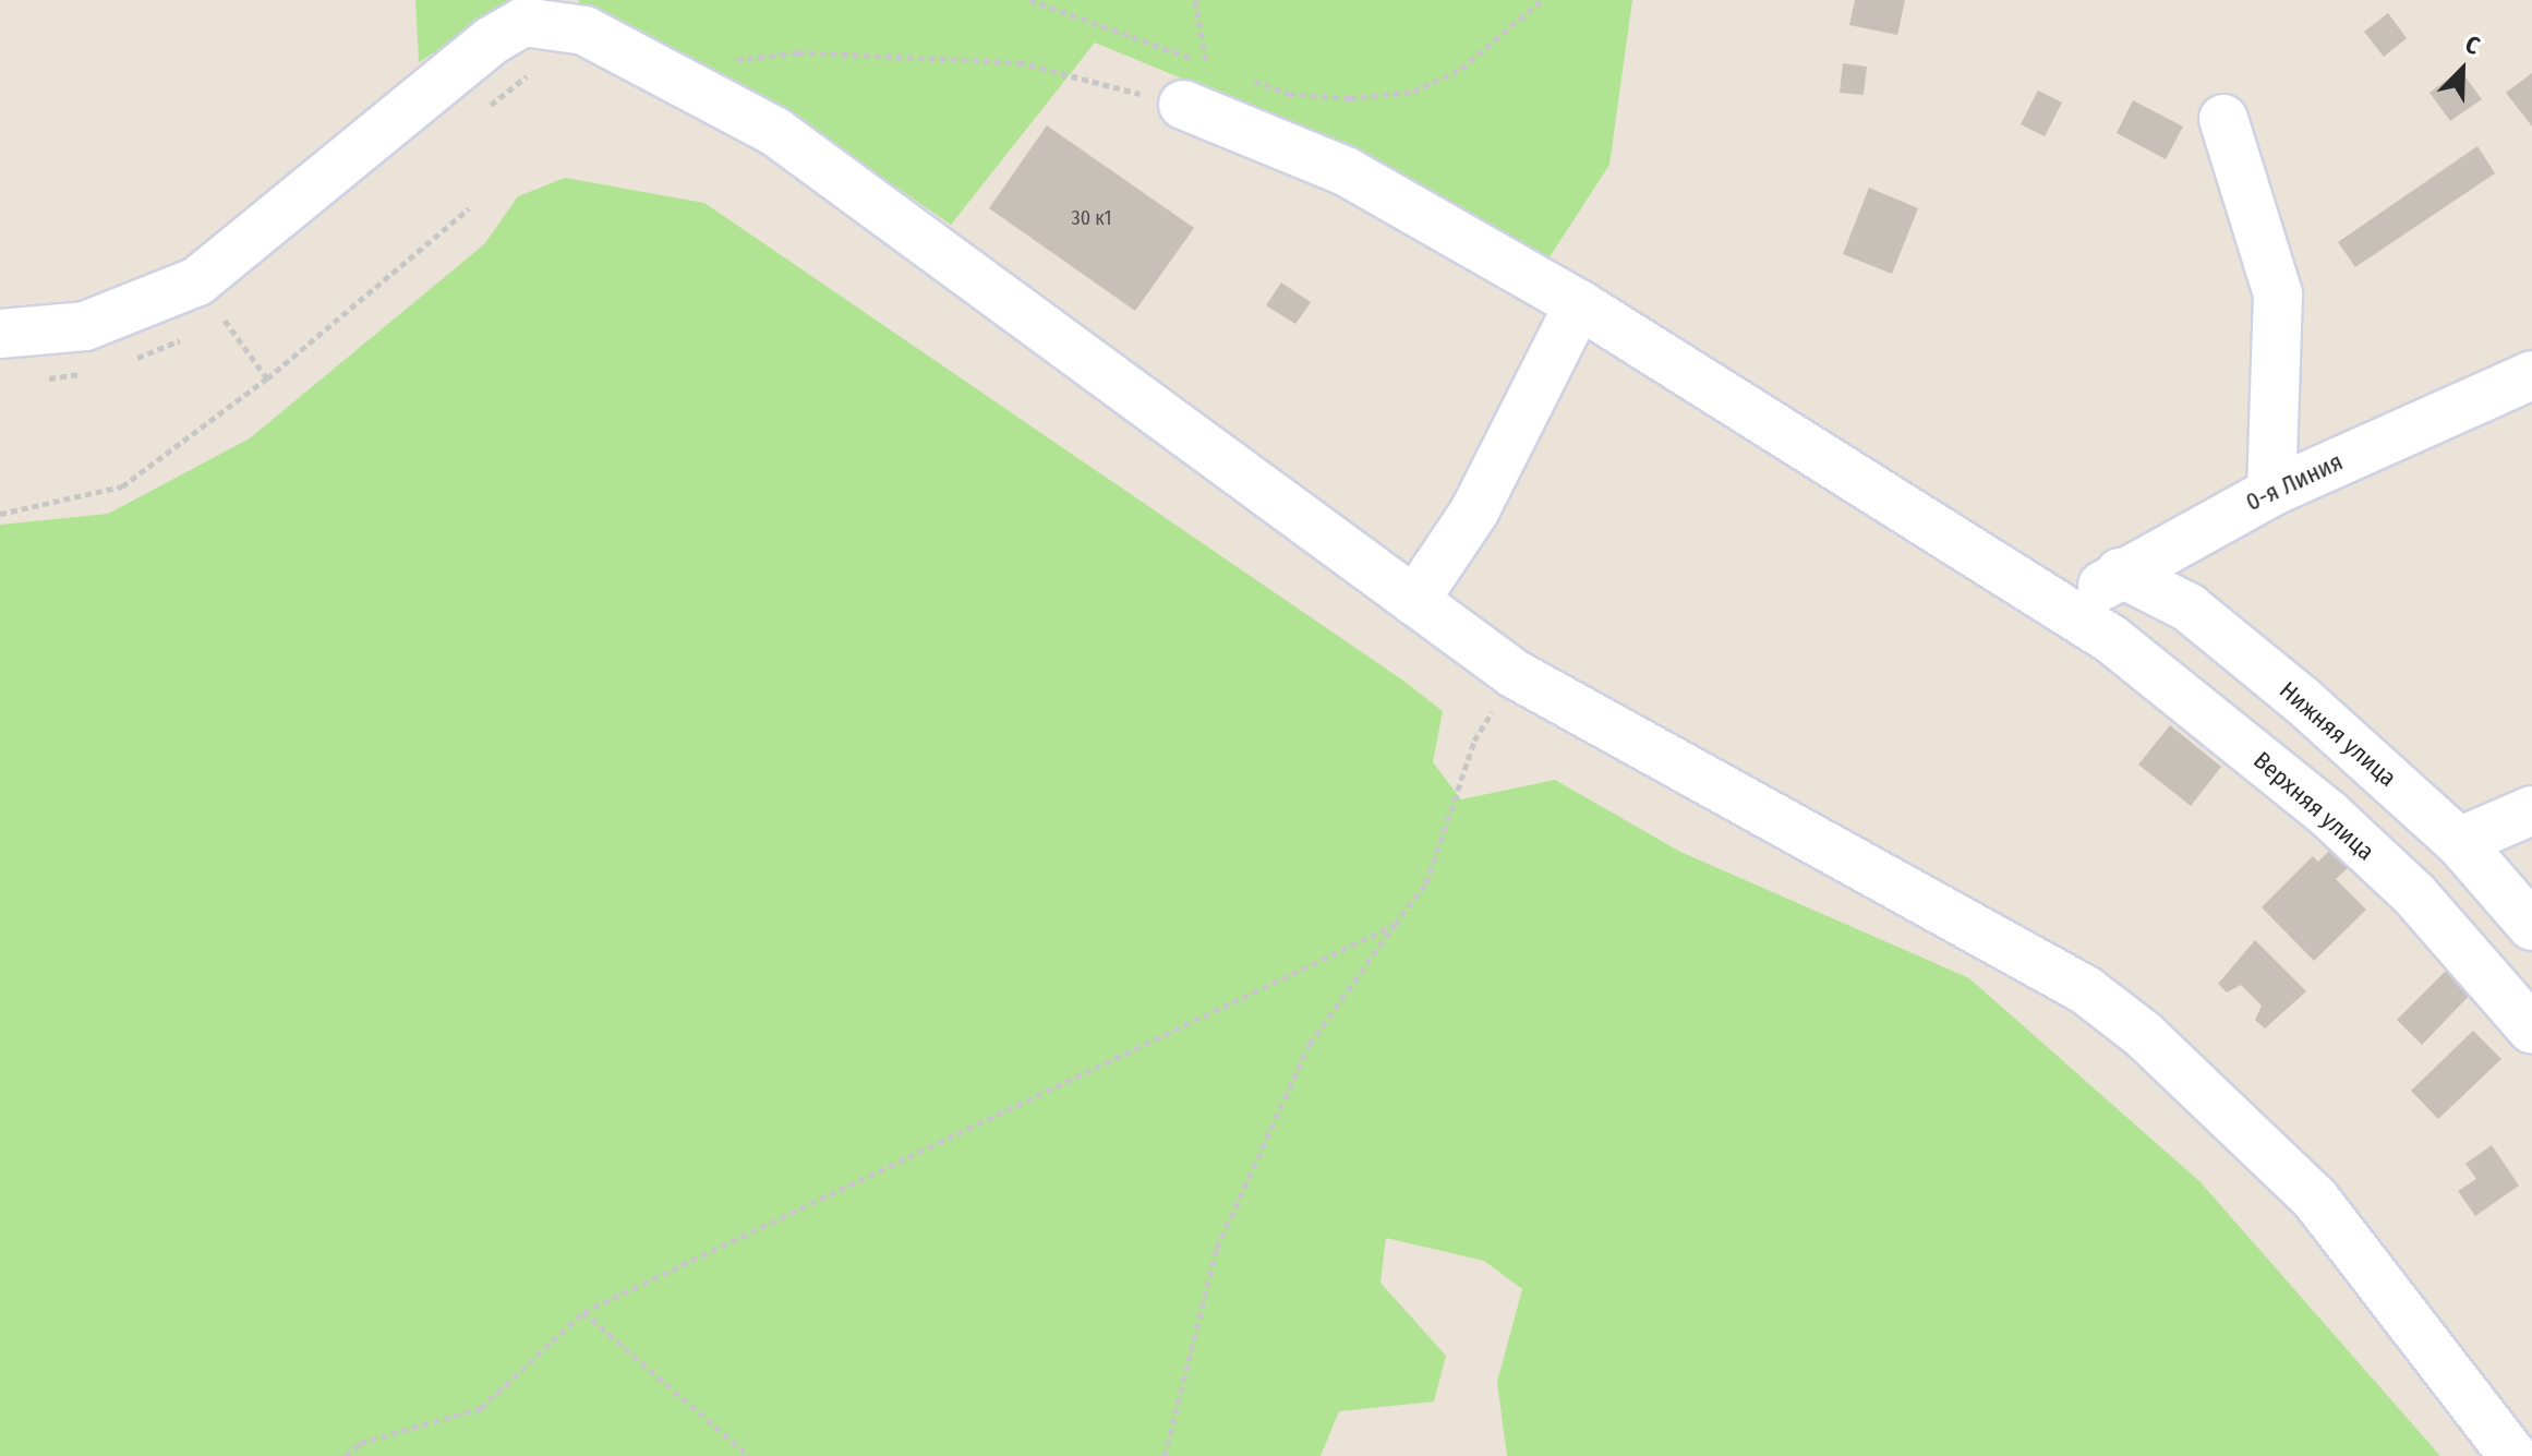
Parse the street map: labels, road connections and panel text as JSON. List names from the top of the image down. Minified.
{"streets":{"street":["0-я Линия","Нижняя улица","Верхняя улица"]},"crossings":[["0-я Линия","Нижняя улица"],["0-я Линия","Верхняя улица"]],"house_numbers":["30 к1"],"north":"top right"}
